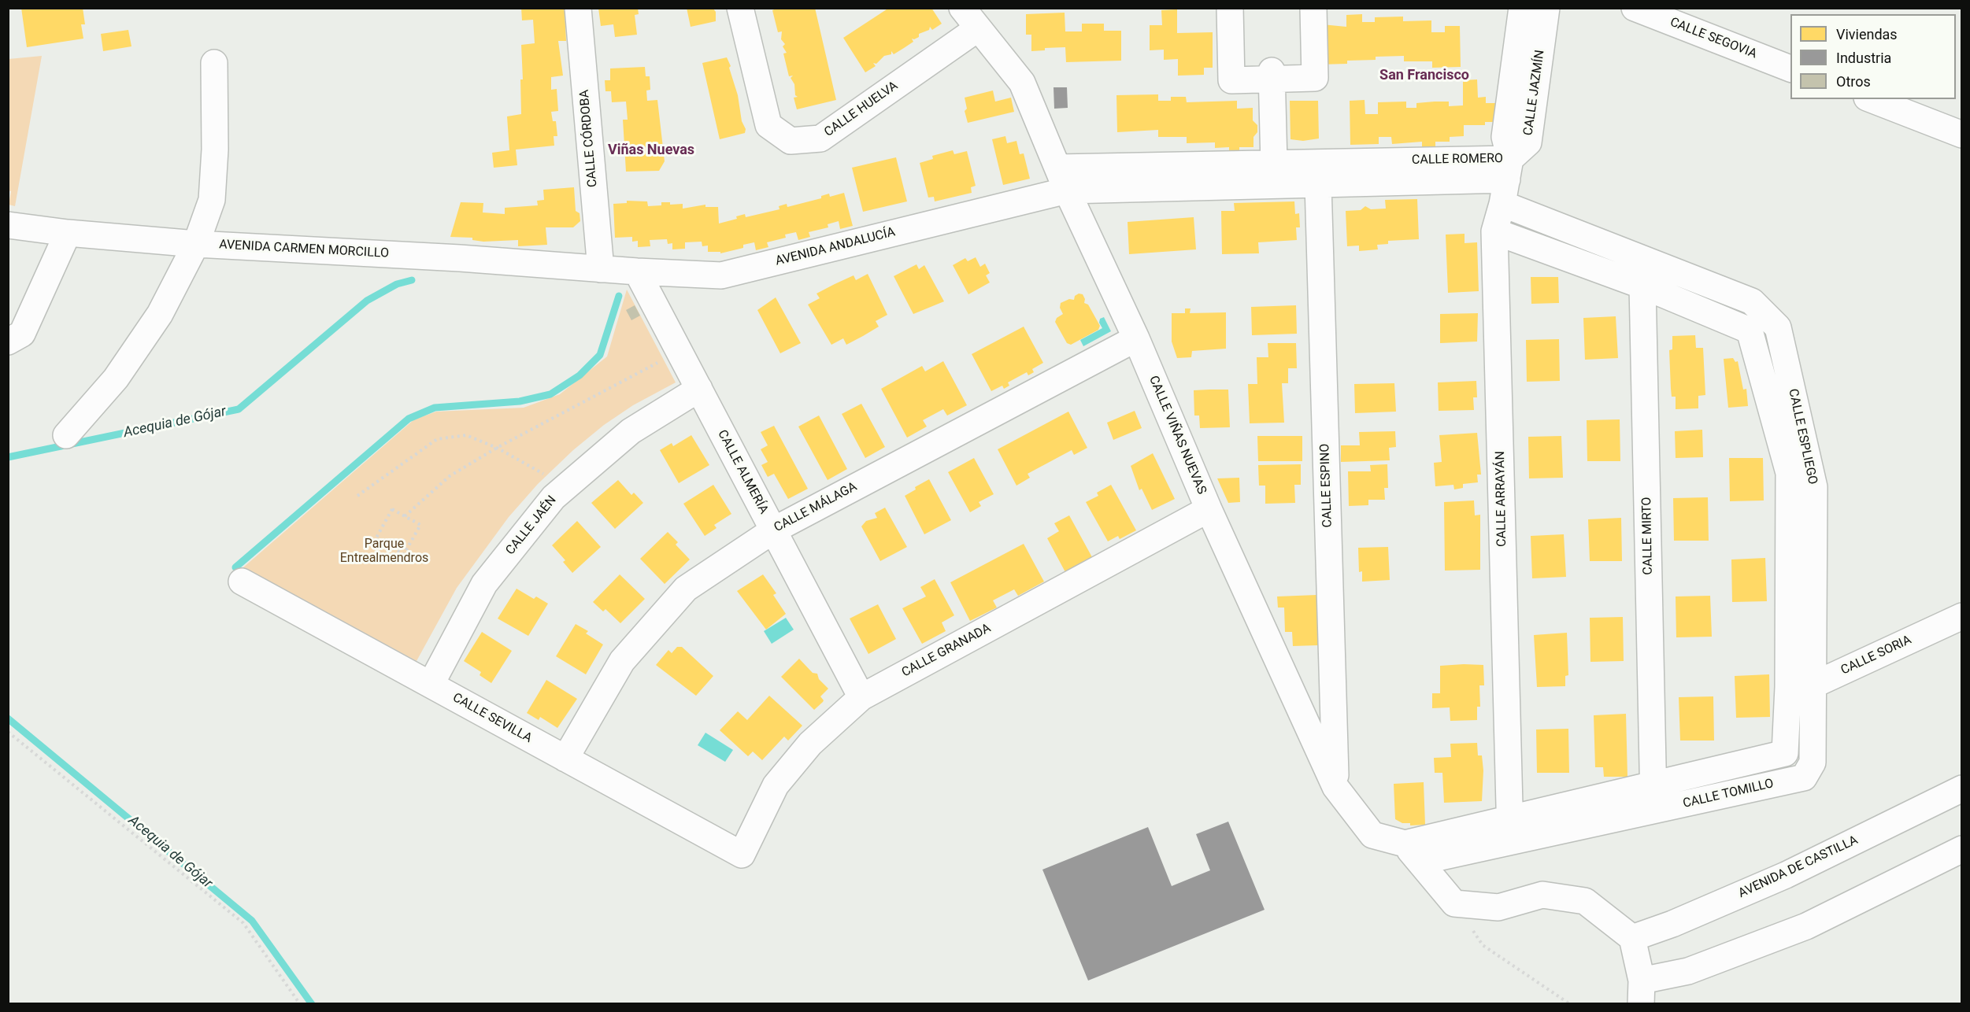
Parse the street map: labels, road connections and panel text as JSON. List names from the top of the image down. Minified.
{"streets":{"street":["CALLE SEGOVIA","CALLE JAZMÍN","CALLE HUELVA","CALLE CÓRDOBA","CALLE ROMERO","AVENIDA ANDALUCÍA","AVENIDA CARMEN MORCILLO","CALLE VIÑAS NUEVAS","CALLE ESPLIEGO","CALLE ALMERÍA","CALLE ESPINO","CALLE ARRAYÁN","CALLE MÁLAGA","CALLE JAÉN","CALLE MIRTO","CALLE GRANADA","CALLE SORIA","CALLE SEVILLA","CALLE TOMILLO","AVENIDA DE CASTILLA"]},"crossings":[["CALLE JAZMÍN","CALLE ROMERO"],["CALLE JAZMÍN","CALLE ESPLIEGO"],["CALLE JAZMÍN","CALLE ARRAYÁN"],["CALLE HUELVA","CALLE VIÑAS NUEVAS"],["CALLE CÓRDOBA","AVENIDA ANDALUCÍA"],["CALLE CÓRDOBA","AVENIDA CARMEN MORCILLO"],["CALLE ROMERO","AVENIDA ANDALUCÍA"],["CALLE ROMERO","CALLE VIÑAS NUEVAS"],["CALLE ROMERO","CALLE ESPLIEGO"],["CALLE ROMERO","CALLE ESPINO"],["CALLE ROMERO","CALLE ARRAYÁN"],["AVENIDA ANDALUCÍA","AVENIDA CARMEN MORCILLO"],["AVENIDA ANDALUCÍA","CALLE VIÑAS NUEVAS"],["AVENIDA ANDALUCÍA","CALLE ALMERÍA"],["CALLE VIÑAS NUEVAS","CALLE ESPINO"],["CALLE VIÑAS NUEVAS","CALLE MÁLAGA"],["CALLE VIÑAS NUEVAS","CALLE GRANADA"],["CALLE VIÑAS NUEVAS","CALLE TOMILLO"],["CALLE ESPLIEGO","CALLE ARRAYÁN"],["CALLE ESPLIEGO","CALLE MIRTO"],["CALLE ESPLIEGO","CALLE SORIA"],["CALLE ESPLIEGO","CALLE TOMILLO"],["CALLE ALMERÍA","CALLE MÁLAGA"],["CALLE ALMERÍA","CALLE JAÉN"],["CALLE ALMERÍA","CALLE GRANADA"],["CALLE ARRAYÁN","CALLE TOMILLO"],["CALLE MÁLAGA","CALLE SEVILLA"],["CALLE JAÉN","CALLE SEVILLA"],["CALLE MIRTO","CALLE TOMILLO"],["CALLE GRANADA","CALLE SEVILLA"]],"districts":["San Francisco","Viñas Nuevas"],"water":["Acequia de Gójar"],"parks":["Parque Entrealmendros"],"legend":["Viviendas","Industria","Otros"]}
